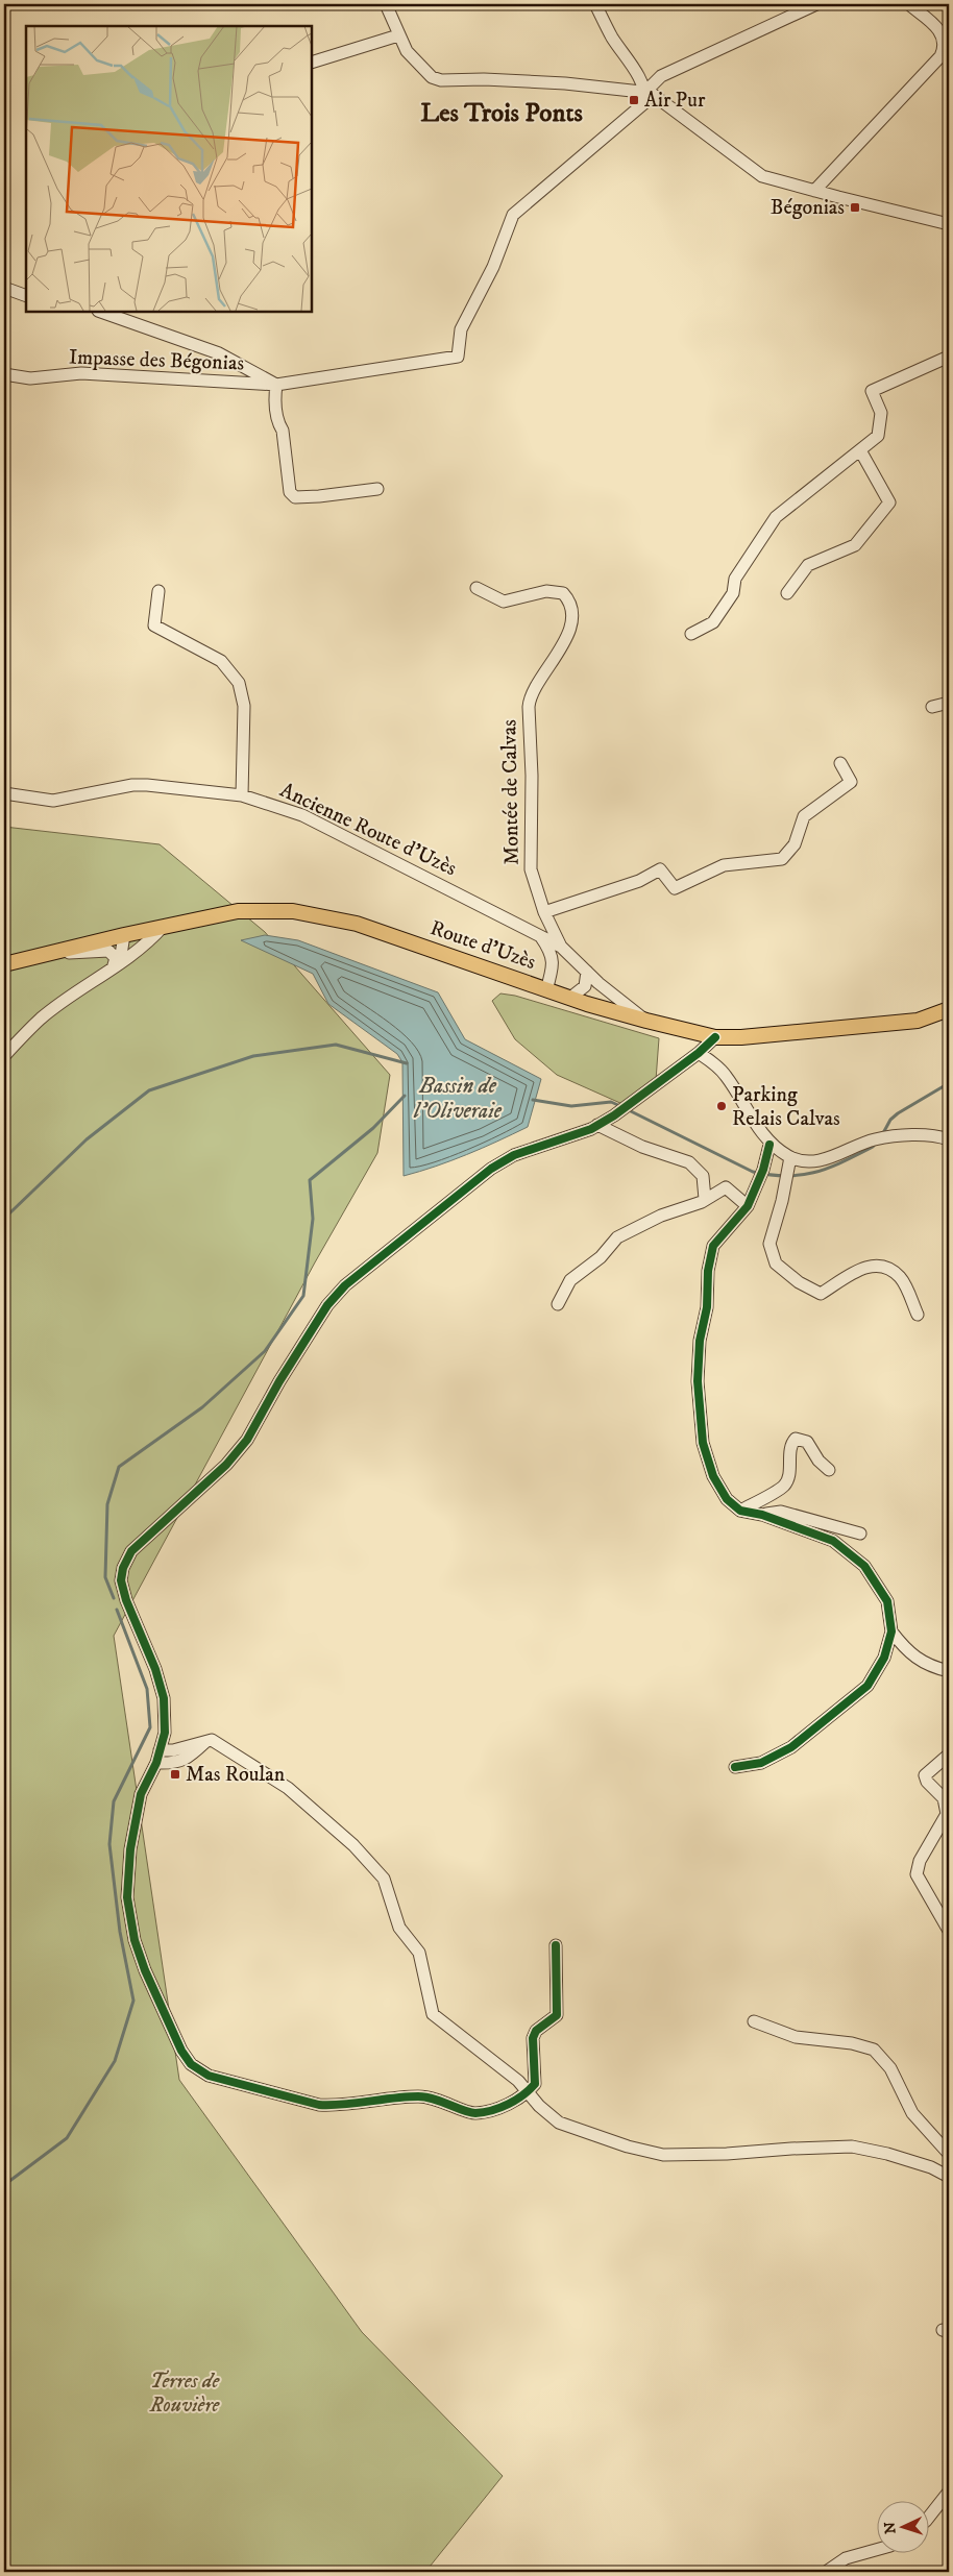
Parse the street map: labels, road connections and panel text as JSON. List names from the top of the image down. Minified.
{"streets":{"main road":["Route d'Uzès"],"street":["Impasse des Bégonias","Montée de Calvas","Ancienne Route d'Uzès"]},"crossings":[["Montée de Calvas","Ancienne Route d'Uzès"],["Ancienne Route d'Uzès","Route d'Uzès"]],"districts":["Les Trois Ponts"],"water":["Bassin de l'Oliveraie"],"parks":["Terres de Rouvière"],"places":{"transit":["Air Pur","Bégonias","Mas Roulan"],"other":["Parking Relais Calvas"]},"north":"left"}
